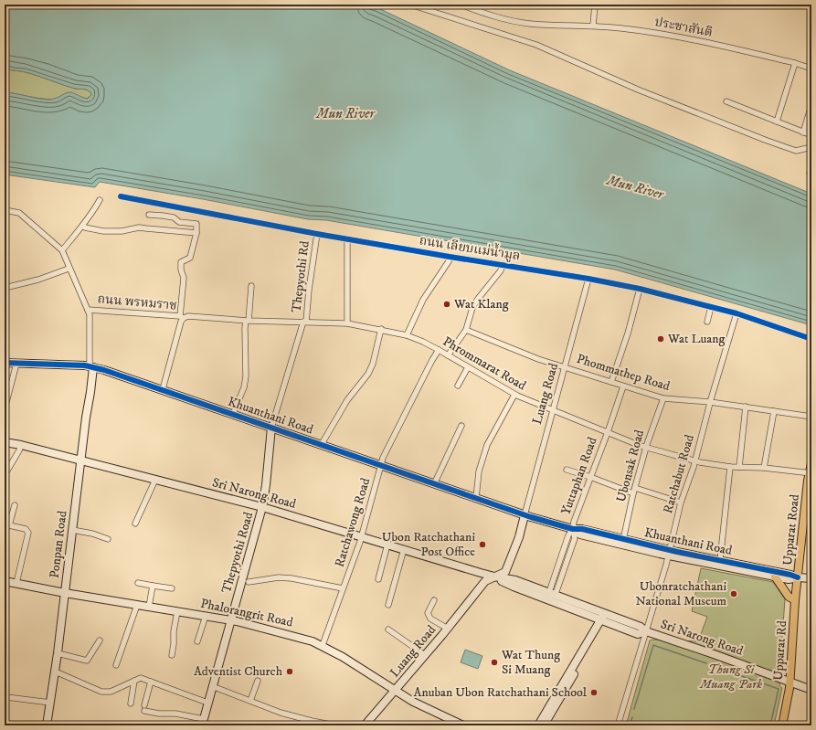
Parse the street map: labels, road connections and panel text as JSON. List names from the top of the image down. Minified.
{"streets":{"main road":["Upparat Road","Upparat Rd"],"street":["ประชาสันติ","ถนน เลียบแม่น้ำมูล","Thepyothi Rd","ถนน พรหมราช","Phrommarat Road","Phommathep Road","Luang Road","Khuanthani Road","Ubonsak Road","Ratchabut Road","Yuttaphan Road","Sri Narong Road","Ratchawong Road","Ponpan Road","Thepyothi Road","Phalorangrit Road"]},"crossings":[["ถนน เลียบแม่น้ำมูล","Thepyothi Rd"],["ถนน เลียบแม่น้ำมูล","Luang Road"],["ถนน เลียบแม่น้ำมูล","Ratchabut Road"],["Thepyothi Rd","Phrommarat Road"],["Thepyothi Rd","Thepyothi Road"],["ถนน พรหมราช","Phrommarat Road"],["Phrommarat Road","Luang Road"],["Phrommarat Road","Ubonsak Road"],["Phrommarat Road","Ratchabut Road"],["Phrommarat Road","Yuttaphan Road"],["Phrommarat Road","Ratchawong Road"],["Phrommarat Road","Upparat Road"],["Phrommarat Road","Thepyothi Road"],["Phommathep Road","Luang Road"],["Phommathep Road","Ubonsak Road"],["Phommathep Road","Ratchabut Road"],["Phommathep Road","Yuttaphan Road"],["Luang Road","Khuanthani Road"],["Luang Road","Sri Narong Road"],["Luang Road","Phalorangrit Road"],["Khuanthani Road","Ubonsak Road"],["Khuanthani Road","Ratchabut Road"],["Khuanthani Road","Yuttaphan Road"],["Khuanthani Road","Ratchawong Road"],["Khuanthani Road","Upparat Road"],["Khuanthani Road","Ponpan Road"],["Khuanthani Road","Thepyothi Road"],["Khuanthani Road","Upparat Rd"],["Ratchabut Road","Sri Narong Road"],["Yuttaphan Road","Sri Narong Road"],["Sri Narong Road","Ratchawong Road"],["Sri Narong Road","Ponpan Road"],["Sri Narong Road","Thepyothi Road"],["Sri Narong Road","Upparat Rd"],["Ratchawong Road","Phalorangrit Road"],["Upparat Road","Upparat Rd"],["Ponpan Road","Phalorangrit Road"],["Thepyothi Road","Phalorangrit Road"]],"water":["Mun River"],"parks":["Thung Si Muang Park"],"places":["Wat Klang","Wat Luang","Ubon Ratchathani Post Office","Ubonratchathani National Museum","Wat Thung Si Muang","Adventist Church","Anuban Ubon Ratchathani School"]}
